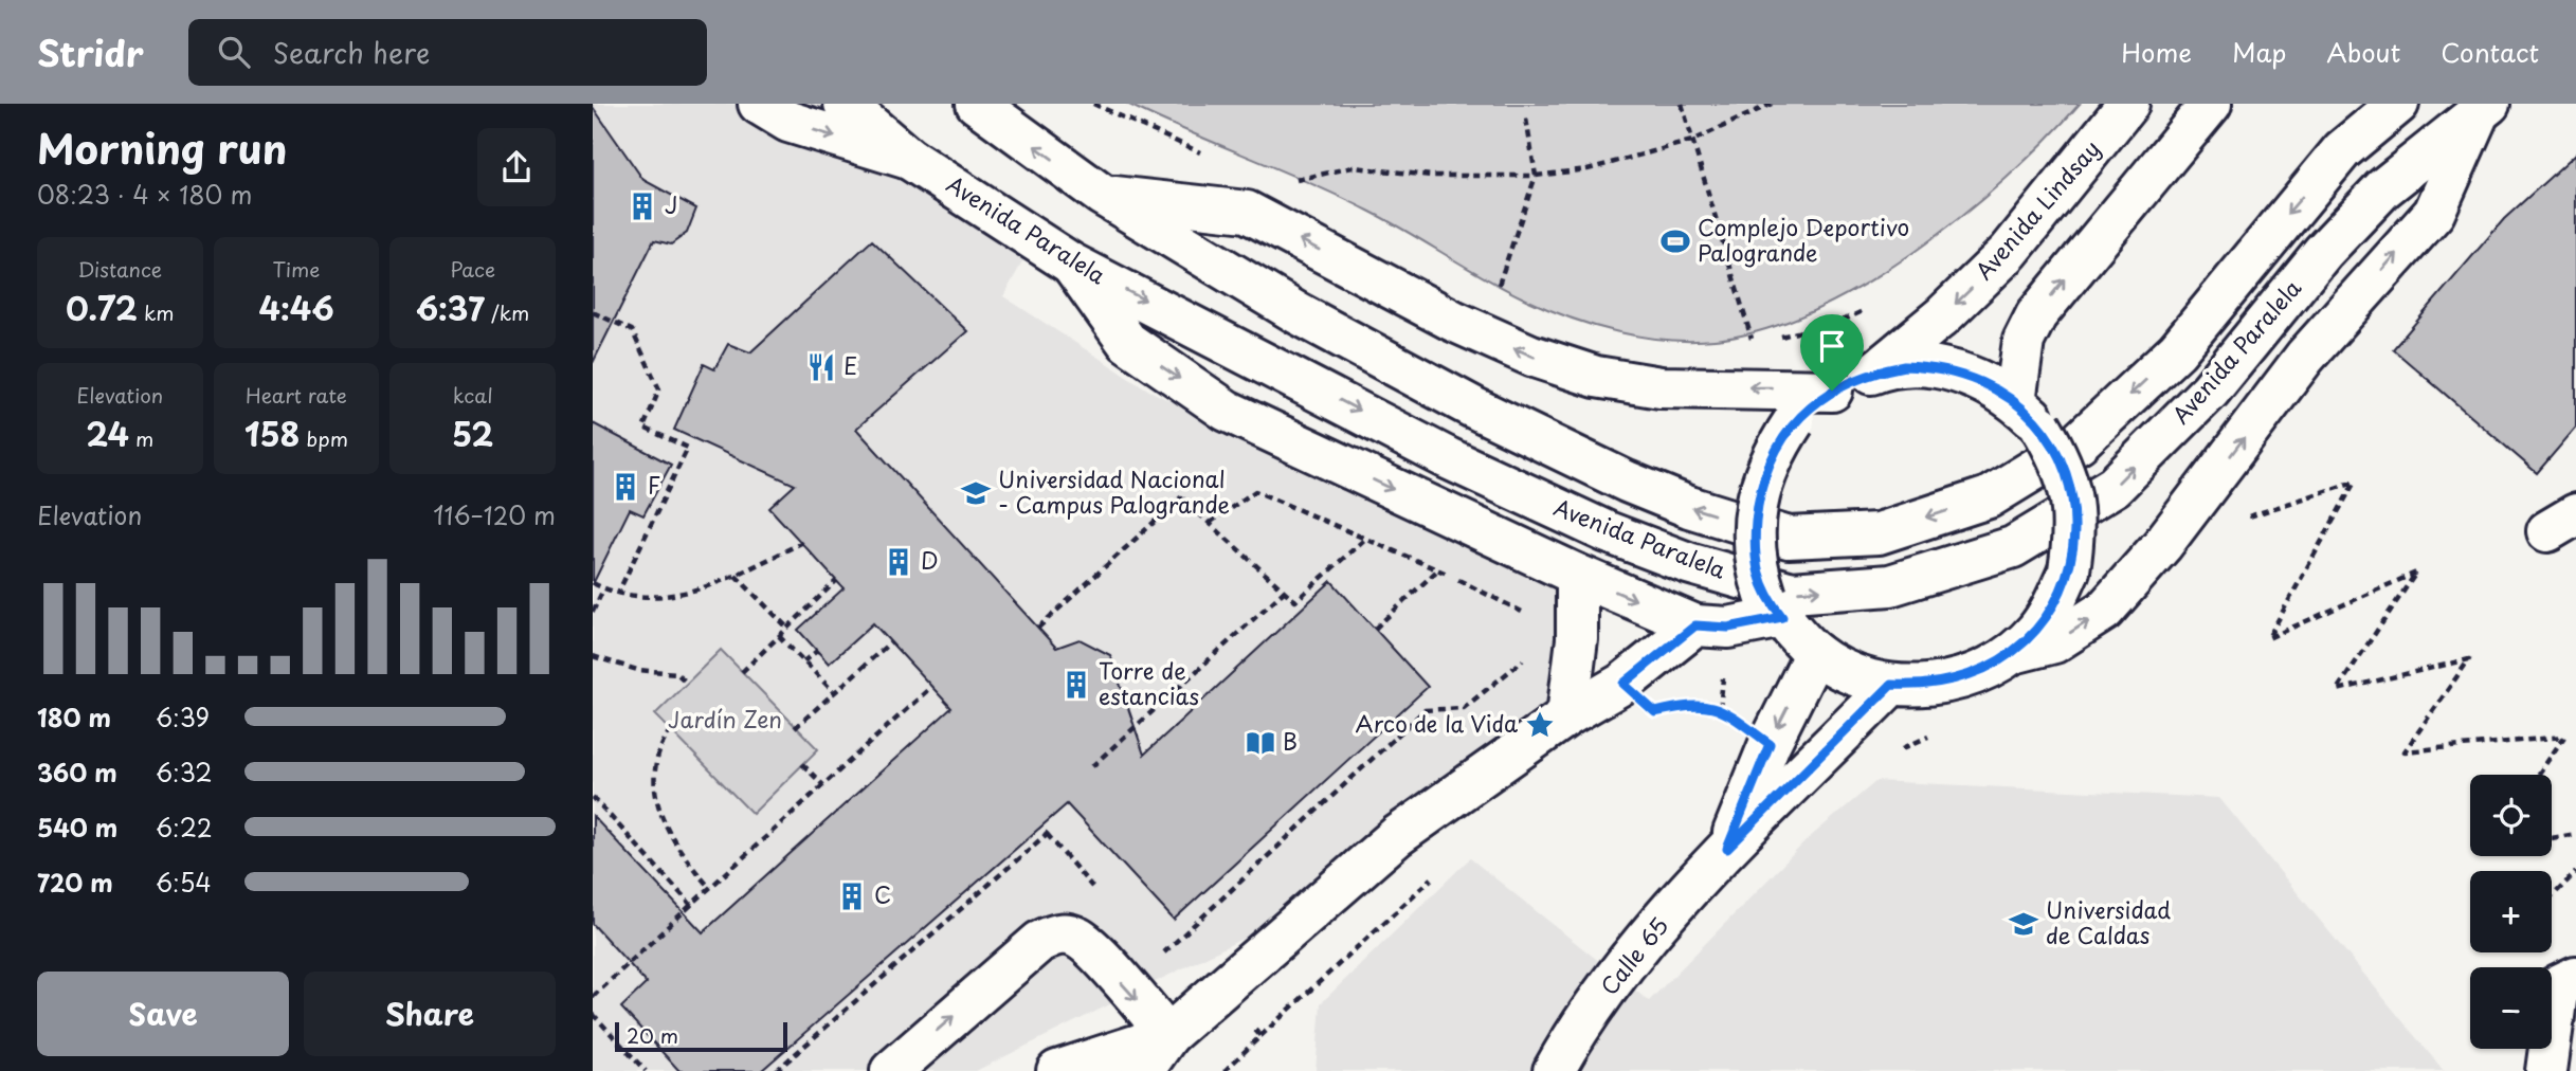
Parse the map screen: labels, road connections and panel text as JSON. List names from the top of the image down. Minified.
{"streets":{"main road":["Avenida Lindsay","Avenida Paralela","Calle 65"]},"parks":["Jardín Zen"],"places":{"building":["J","F","D","Torre de estancias","C"],"sports":["Complejo Deportivo Palogrande"],"restaurant":["E"],"school or university":["Universidad Nacional - Campus Palogrande","Universidad de Caldas"],"place":["Arco de la Vida"],"library":["B"]},"scale_bar":"20 m","page":{"header":"Stridr","search":"Search here","nav":["Home","Map","About","Contact"],"heading":["Morning run","08:23 · 4 × 180 m"],"stats":[["Distance","0.72 km"],["Time","4:46"],["Pace","6:37 /km"],["Elevation","24 m"],["Heart rate","158 bpm"],["kcal","52"]],"chart":["Elevation","116–120 m"],"list":[{"name":"180 m","note":"6:39"},{"name":"360 m","note":"6:32"},{"name":"540 m","note":"6:22"},{"name":"720 m","note":"6:54"}],"map_buttons":["+","−"],"buttons":["Save","Share"],"scale":"20 m"}}
